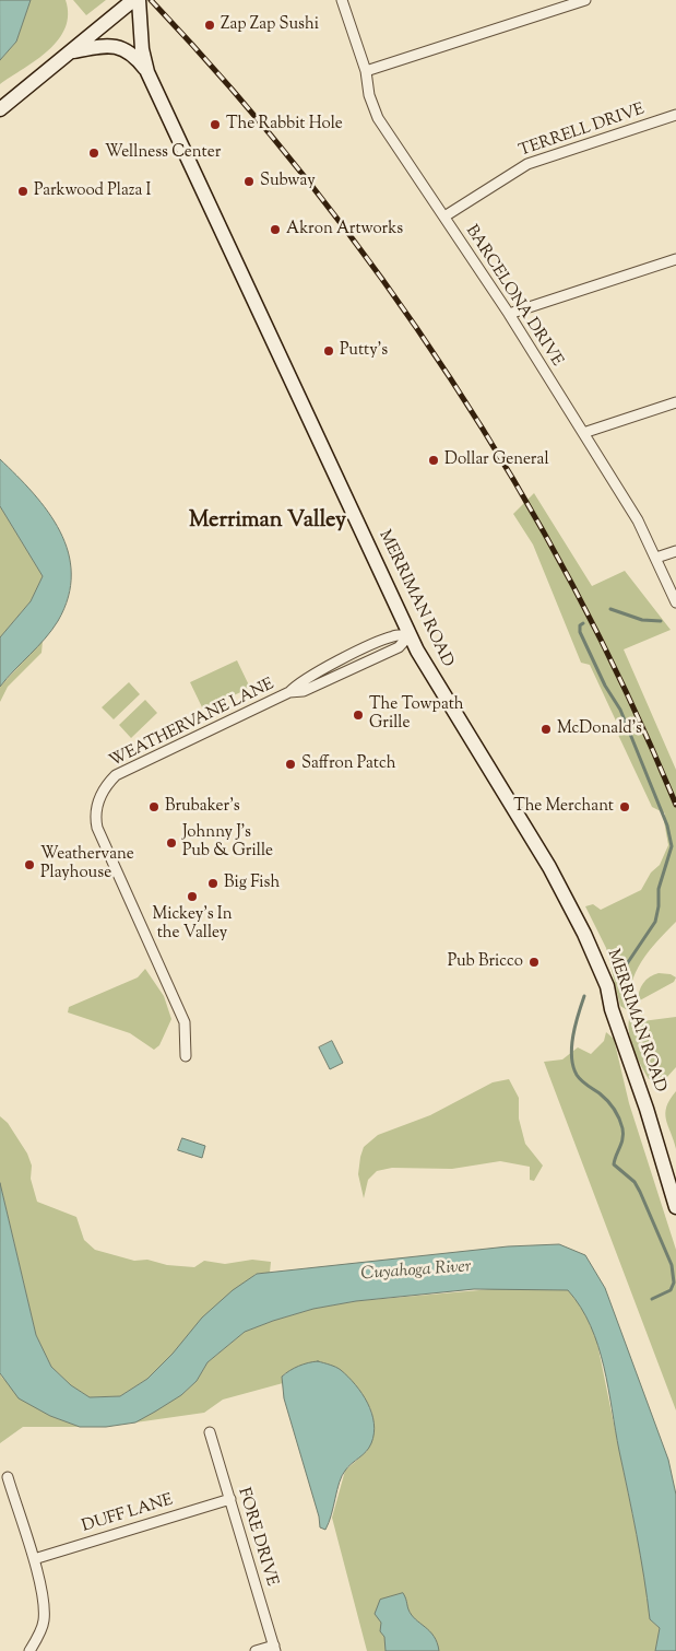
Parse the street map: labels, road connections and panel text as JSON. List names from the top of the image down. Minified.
{"streets":{"main road":["MERRIMAN ROAD"],"street":["TERRELL DRIVE","BARCELONA DRIVE","WEATHERVANE LANE","DUFF LANE","FORE DRIVE"]},"crossings":[["TERRELL DRIVE","BARCELONA DRIVE"],["MERRIMAN ROAD","WEATHERVANE LANE"],["DUFF LANE","FORE DRIVE"]],"districts":["Merriman Valley"],"water":["Cuyahoga River"],"places":["Zap Zap Sushi","The Rabbit Hole","Wellness Center","Subway","Parkwood Plaza I","Akron Artworks","Putty's","Dollar General","The Towpath Grille","McDonald's","Saffron Patch","Brubaker's","The Merchant","Johnny J's Pub & Grille","Weathervane Playhouse","Big Fish","Mickey's In the Valley","Pub Bricco"]}
